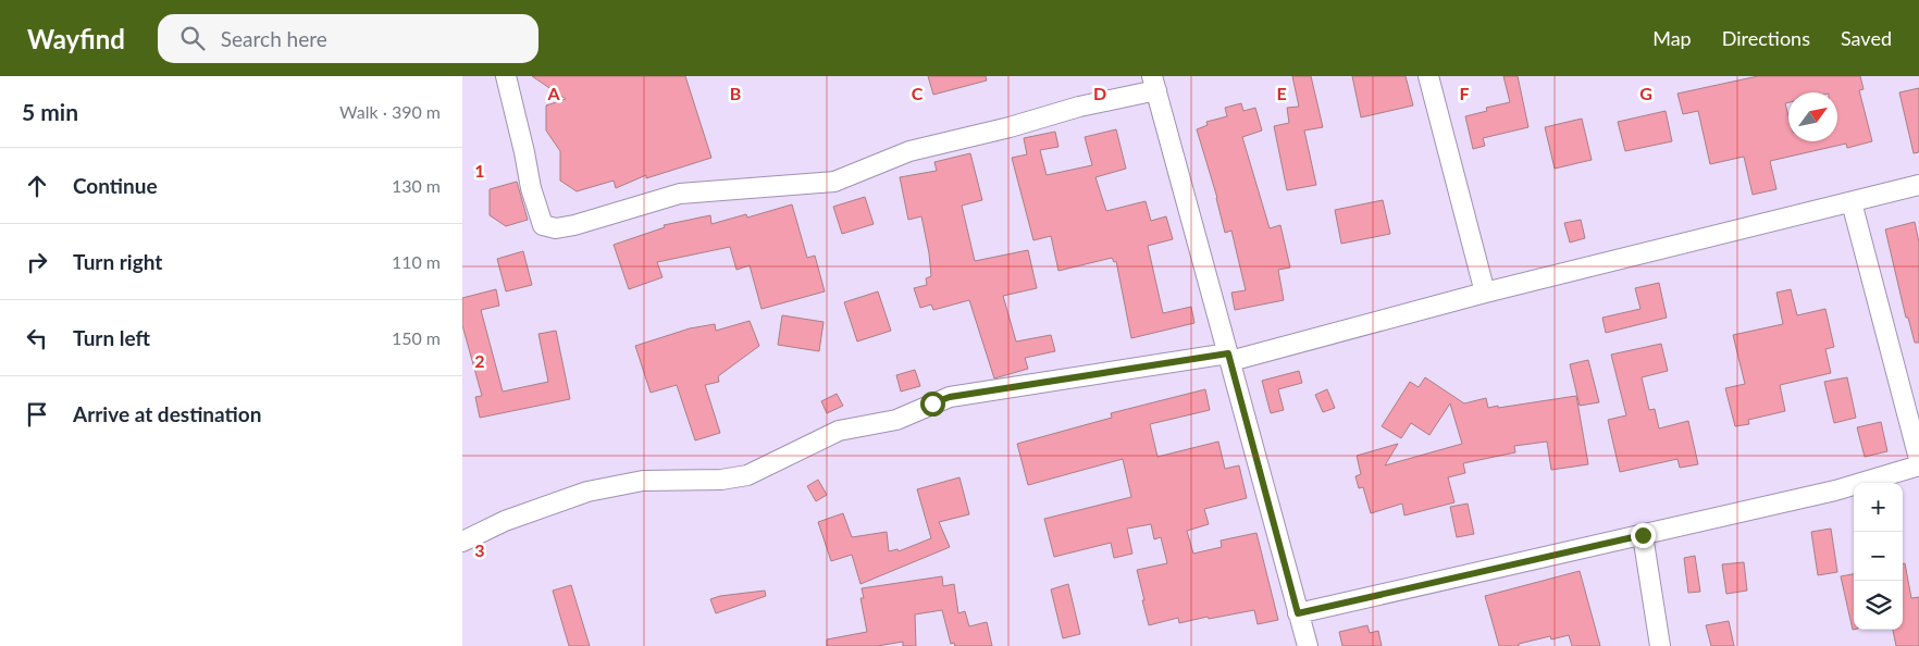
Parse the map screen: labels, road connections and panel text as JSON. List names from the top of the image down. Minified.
{"north":"top right","page":{"header":"Wayfind","search":"Search here","nav":["Map","Directions","Saved"],"heading":["5 min","Walk · 390 m"],"list":[["Continue","130 m"],["Turn right","110 m"],["Turn left","150 m"],"Arrive at destination"],"map_buttons":["+","−"]},"grid":{"columns":["A","B","C","D","E","F","G"],"rows":["1","2","3"]}}
